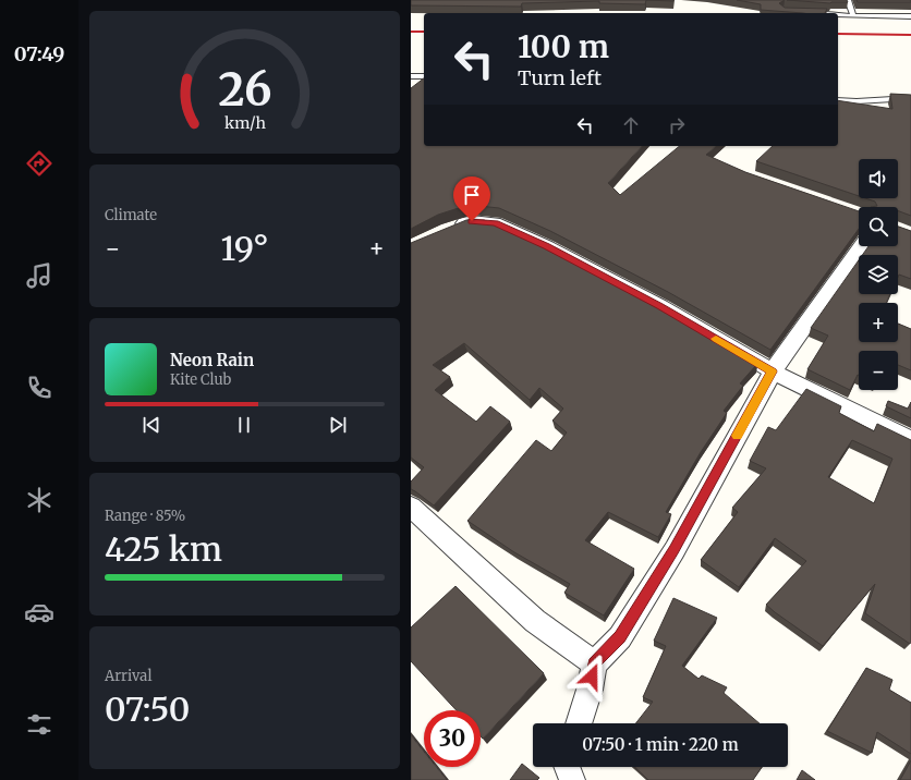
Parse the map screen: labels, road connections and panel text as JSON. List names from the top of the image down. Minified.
{"page":{"tabs":"07:49","turn":["100 m","Turn left"],"map_buttons":["+","−"],"tile":["Climate",["Range · 85%","425 km"],["Arrival","07:50"]],"heat":["−","19°","+"],"song":["Neon Rain","Kite Club"],"limit":"30","trip":"07:50 · 1 min · 220 m","gauge":["26","km/h"]}}
